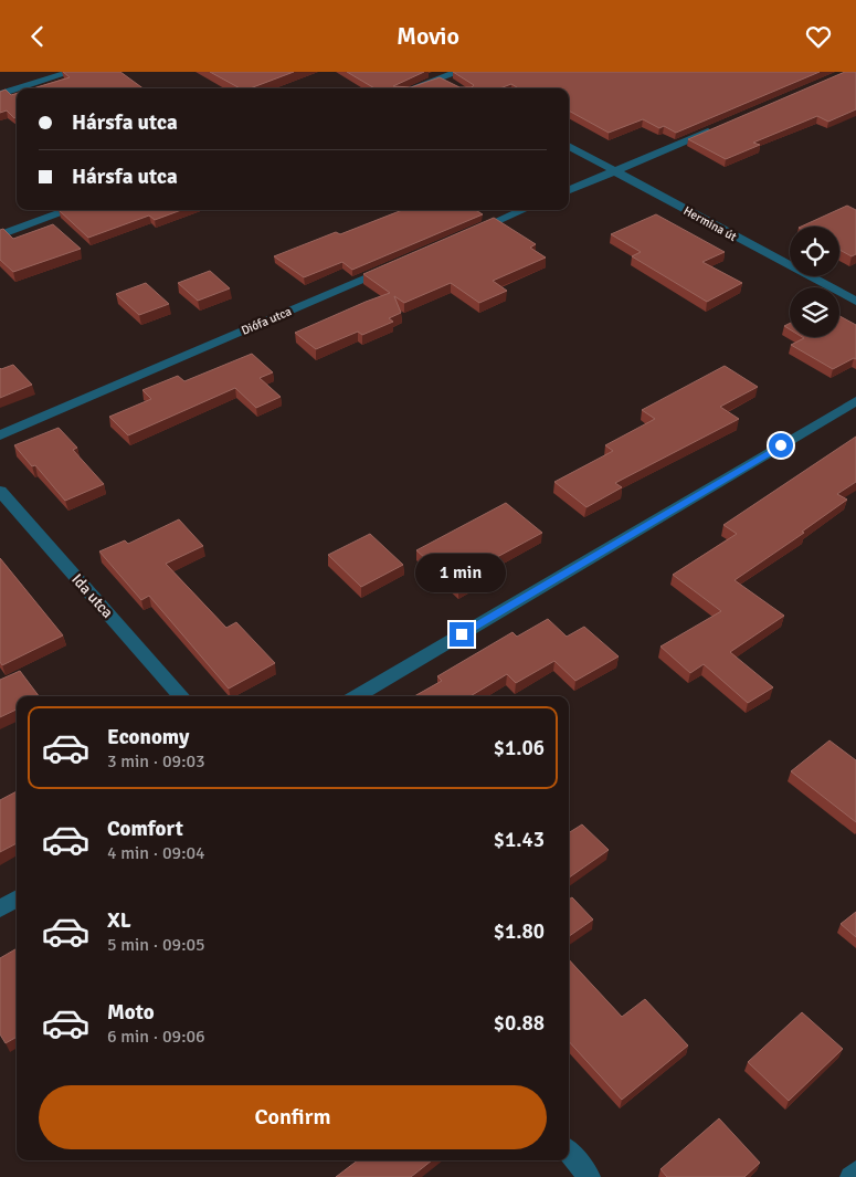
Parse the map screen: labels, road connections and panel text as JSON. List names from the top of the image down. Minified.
{"streets":{"street":["Hermina út","Diófa utca","Ida utca"]},"page":{"header":"Movio","banner":["Hársfa utca","Hársfa utca"],"bubble":"1 min","list":[{"name":"Economy","note":"3 min · 09:03","value":"$1.06"},{"name":"Comfort","note":"4 min · 09:04","value":"$1.43"},{"name":"XL","note":"5 min · 09:05","value":"$1.80"},{"name":"Moto","note":"6 min · 09:06","value":"$0.88"}],"buttons":"Confirm"}}
